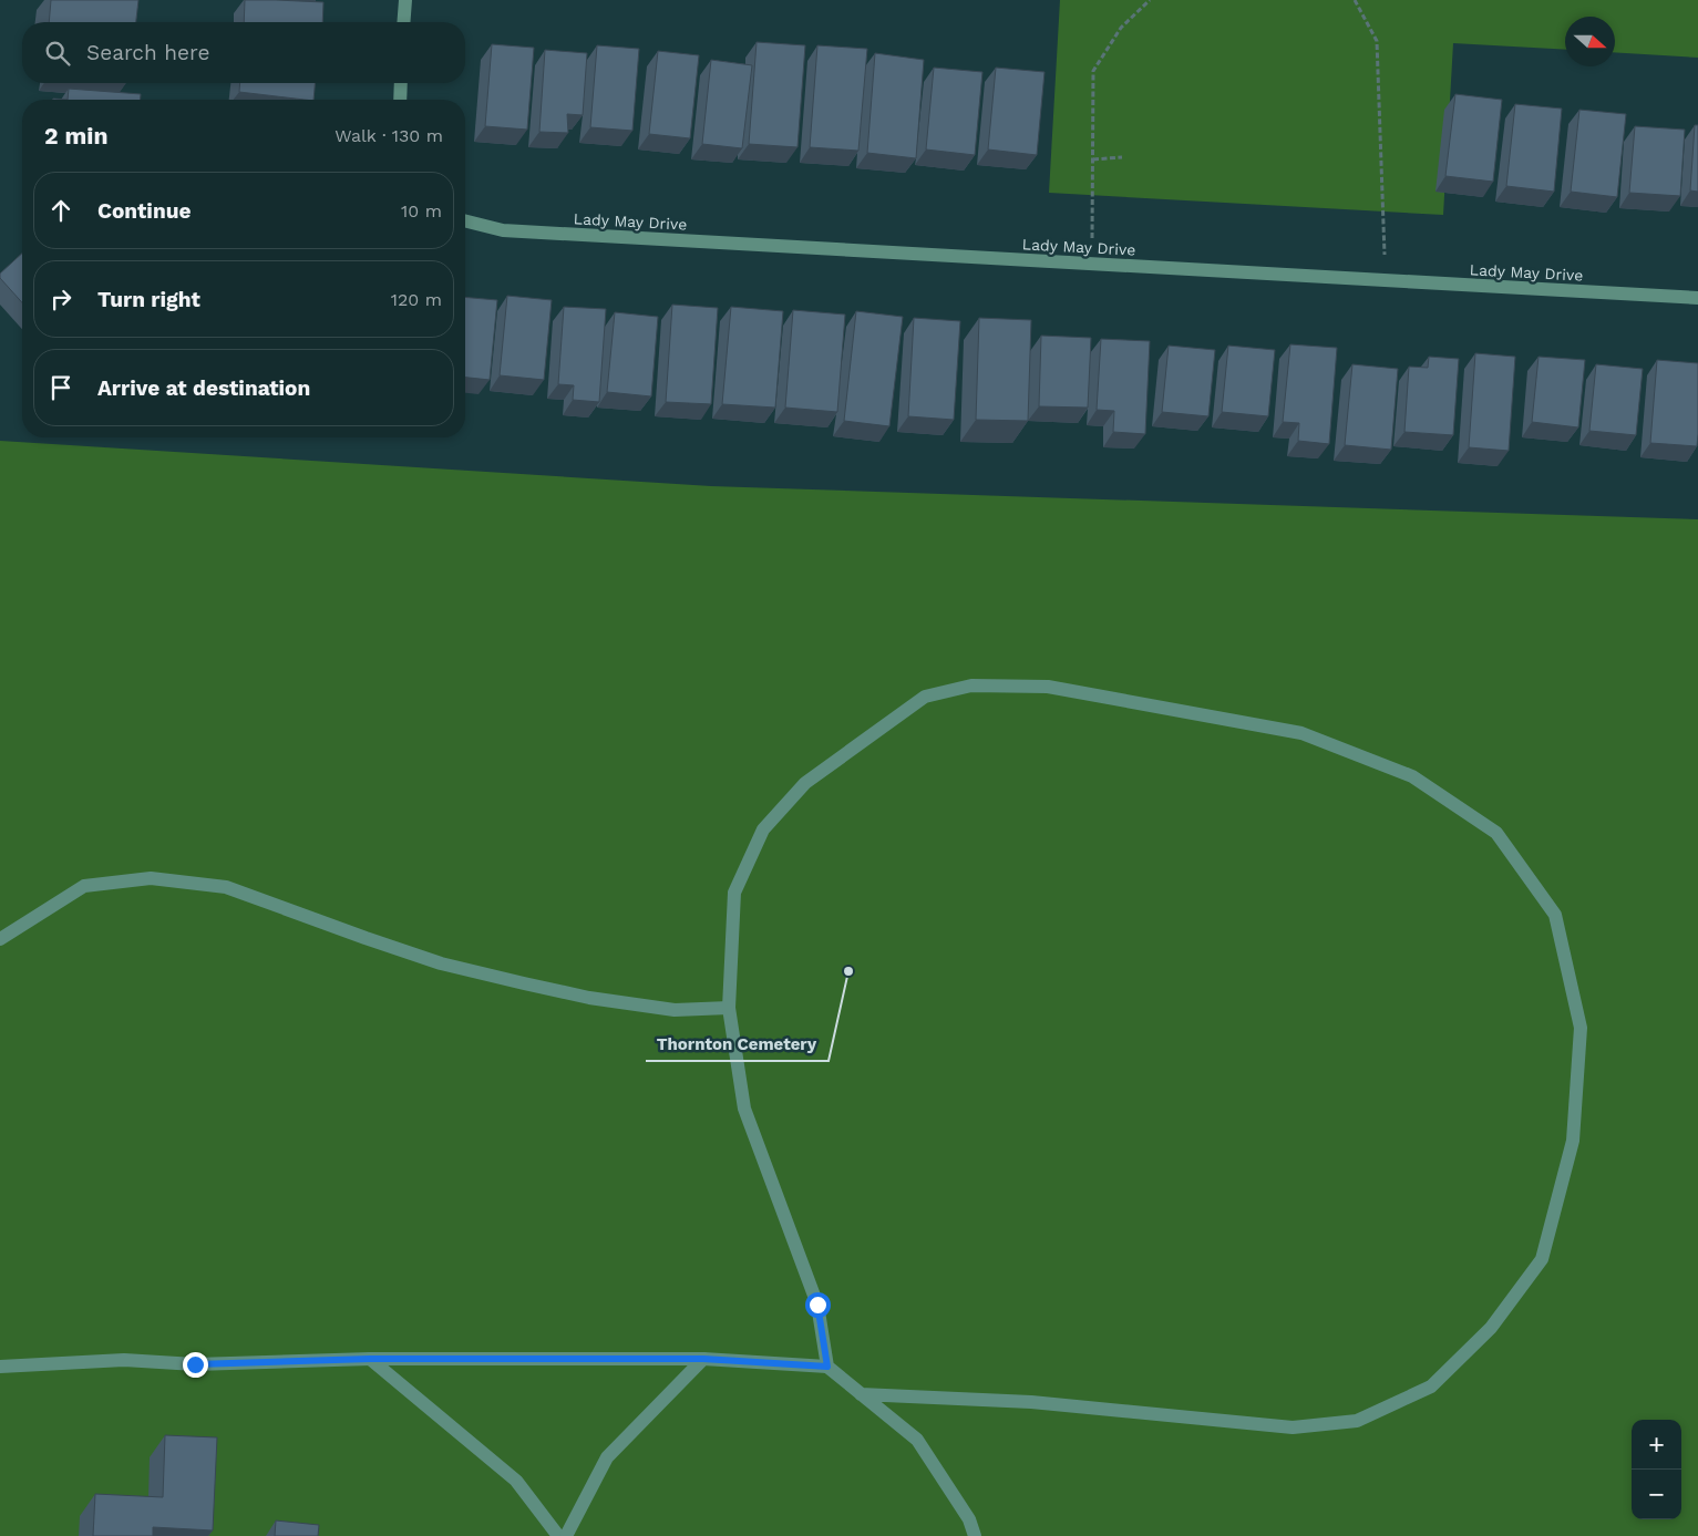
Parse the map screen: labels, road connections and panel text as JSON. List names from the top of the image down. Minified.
{"streets":{"street":["Lady May Drive"]},"places":["Thornton Cemetery"],"north":"right","page":{"search":"Search here","heading":["2 min","Walk · 130 m"],"list":[["Continue","10 m"],["Turn right","120 m"],"Arrive at destination"],"map_buttons":["+","−"]}}
